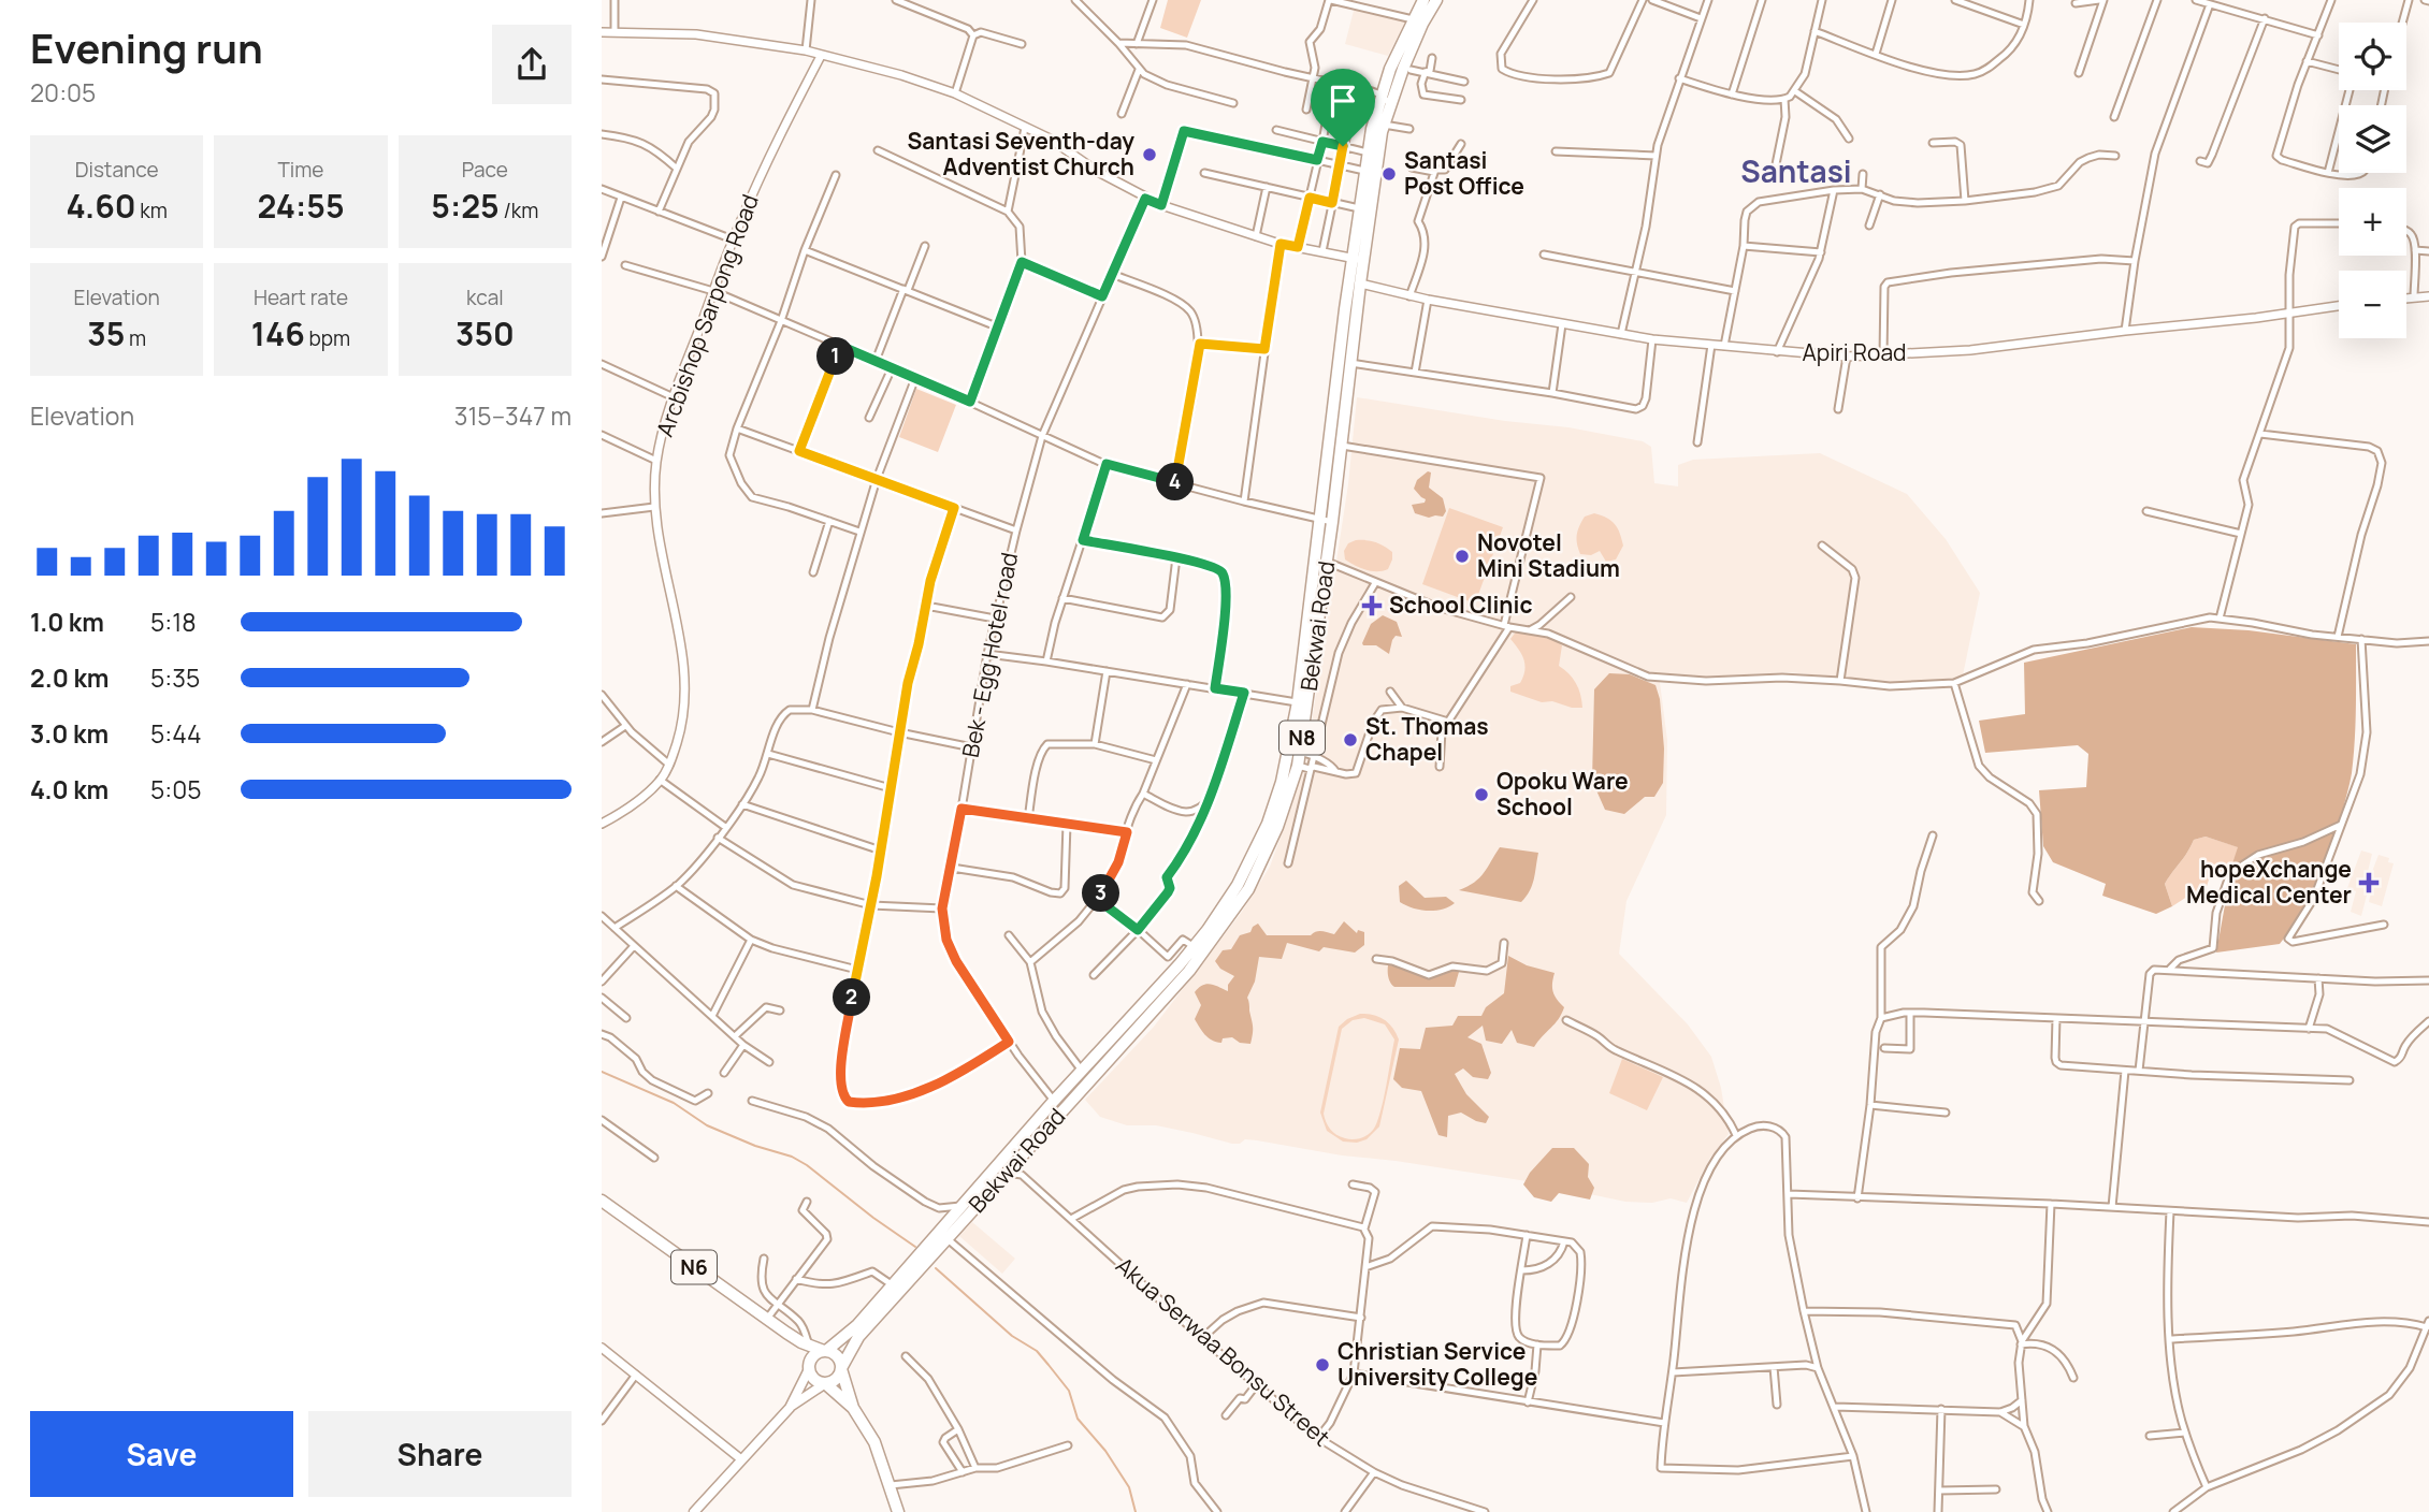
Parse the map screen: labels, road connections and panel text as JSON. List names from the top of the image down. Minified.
{"streets":{"highway":["Bekwai Road","N8","N6"],"street":["Arcbishop Sarpong Road","Apiri Road","Bek - Egg Hotel road","Akua Serwaa Bonsu Street"]},"crossings":[["Apiri Road","Bekwai Road"],["Bekwai Road","Bek - Egg Hotel road"],["Bekwai Road","N8"],["N8","N6"]],"districts":["Santasi"],"places":{"other":["Santasi Seventh-day Adventist Church","Santasi Post Office","Novotel Mini Stadium","St. Thomas Chapel","Opoku Ware School","Christian Service University College"],"health":["School Clinic","hopeXchange Medical Center"]},"page":{"heading":["Evening run","20:05"],"map_buttons":["+","−"],"stats":[["Distance","4.60 km"],["Time","24:55"],["Pace","5:25 /km"],["Elevation","35 m"],["Heart rate","146 bpm"],["kcal","350"]],"pins":["1","4","3","2"],"chart":["Elevation","315–347 m"],"list":[{"name":"1.0 km","note":"5:18"},{"name":"2.0 km","note":"5:35"},{"name":"3.0 km","note":"5:44"},{"name":"4.0 km","note":"5:05"}],"buttons":["Save","Share"]}}
